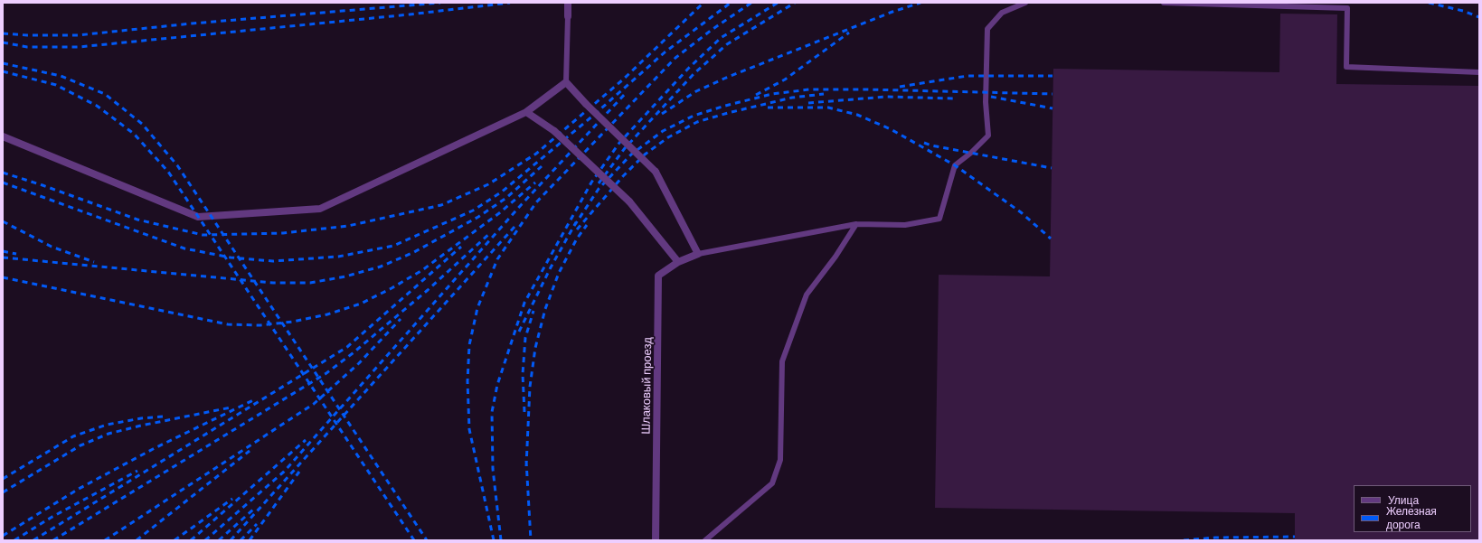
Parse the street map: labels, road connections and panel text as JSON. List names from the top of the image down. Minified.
{"streets":{"street":["Шлаковый проезд"]},"legend":["Улица","Железная дорога"]}
